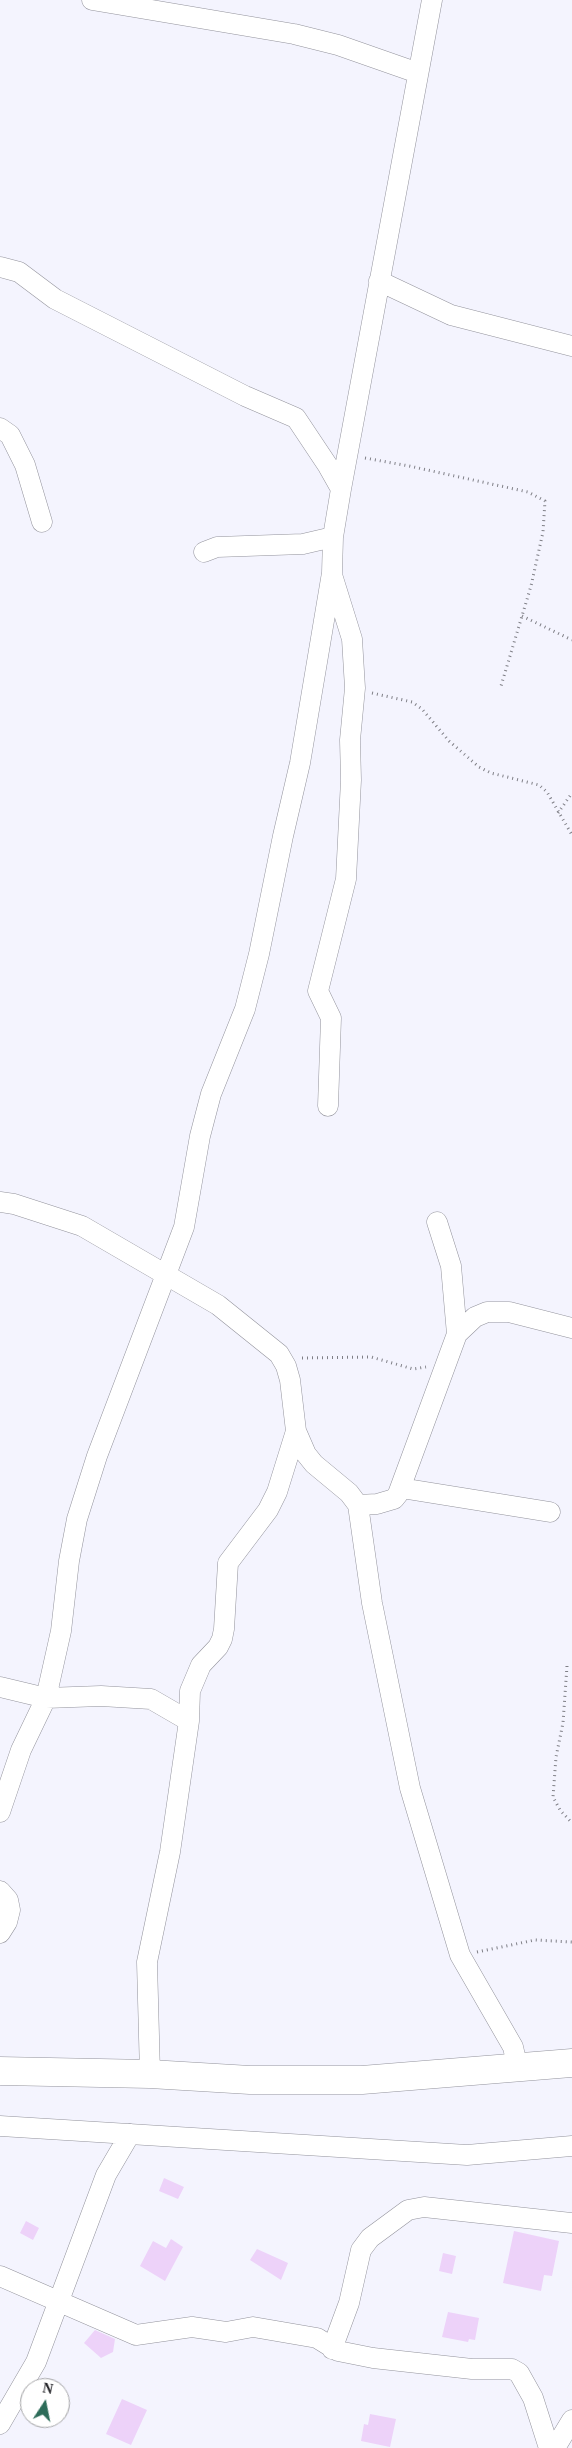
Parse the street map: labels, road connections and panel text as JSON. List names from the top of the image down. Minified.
{"north":"top"}
